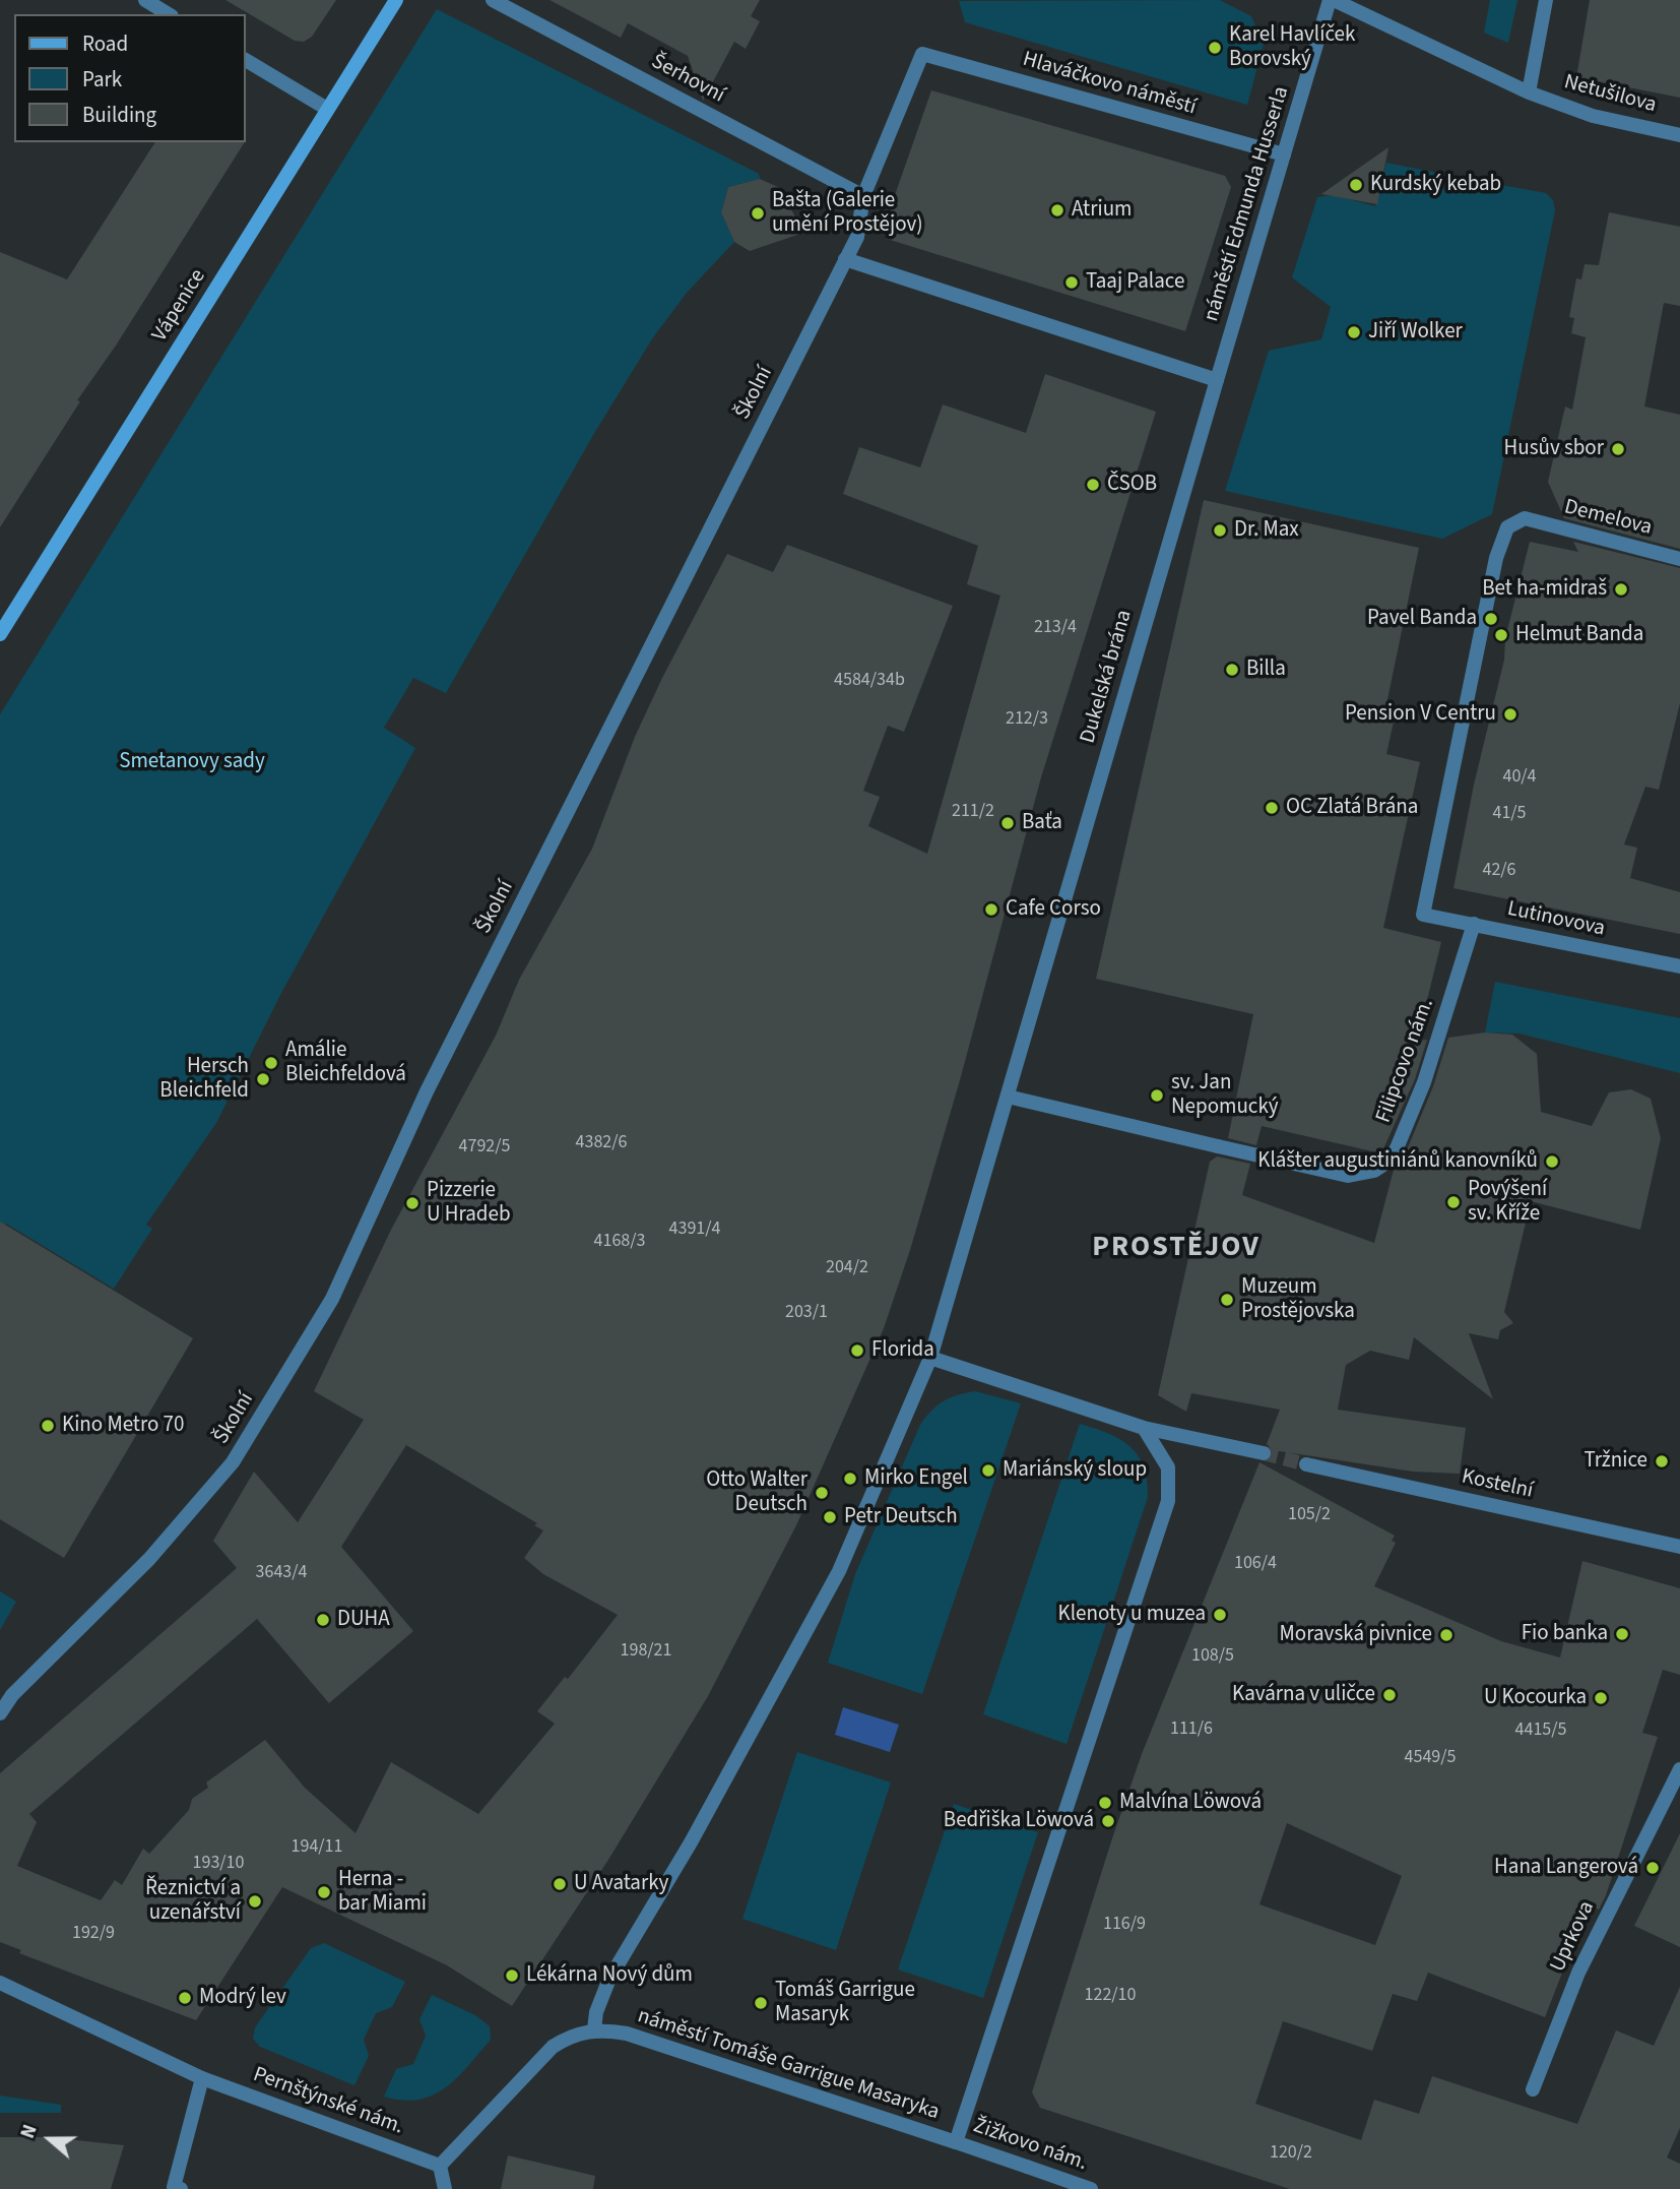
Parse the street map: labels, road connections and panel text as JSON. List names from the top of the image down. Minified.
{"streets":{"main road":["Vápenice"],"street":["Šerhovní","Hlaváčkovo náměstí","Netušilova","náměstí Edmunda Husserla","Školní","Demelova","Dukelská brána","Lutinovova","Filipcovo nám.","Kostelní","Uprkova","náměstí Tomáše Garrigue Masaryka","Pernštýnské nám.","Žižkovo nám."]},"crossings":[["Šerhovní","Školní"],["Hlaváčkovo náměstí","náměstí Edmunda Husserla"],["Hlaváčkovo náměstí","Školní"],["Netušilova","náměstí Edmunda Husserla"],["náměstí Edmunda Husserla","Dukelská brána"],["Demelova","Lutinovova"],["Dukelská brána","Filipcovo nám."],["Lutinovova","Filipcovo nám."],["náměstí Tomáše Garrigue Masaryka","Žižkovo nám."]],"districts":["PROSTĚJOV"],"parks":["Smetanovy sady"],"places":["Karel Havlíček Borovský","Kurdský kebab","Atrium","Bašta (Galerie umění Prostějov)","Taaj Palace","Jiří Wolker","Husův sbor","ČSOB","Dr. Max","Bet ha-midraš","Pavel Banda","Helmut Banda","Billa","Pension V Centru","OC Zlatá Brána","Baťa","Cafe Corso","Amálie Bleichfeldová","Hersch Bleichfeld","sv. Jan Nepomucký","Klášter augustiniánů kanovníků","Povýšení sv. Kříže","Pizzerie U Hradeb","Muzeum Prostějovska","Florida","Kino Metro 70","Tržnice","Mariánský sloup","Mirko Engel","Otto Walter Deutsch","Petr Deutsch","Klenoty u muzea","DUHA","Fio banka","Moravská pivnice","Kavárna v uličce","U Kocourka","Malvína Löwová","Bedřiška Löwová","Hana Langerová","U Avatarky","Herna - bar Miami","Řeznictví a uzenářství","Lékárna Nový dům","Modrý lev","Tomáš Garrigue Masaryk"],"house_numbers":["213/4","4584/34b","212/3","40/4","211/2","41/5","42/6","4382/6","4792/5","4391/4","4168/3","204/2","203/1","105/2","106/4","3643/4","198/21","108/5","111/6","4415/5","4549/5","194/11","193/10","116/9","192/9","122/10","120/2"],"legend":["Road","Park","Building"],"north":"left"}
